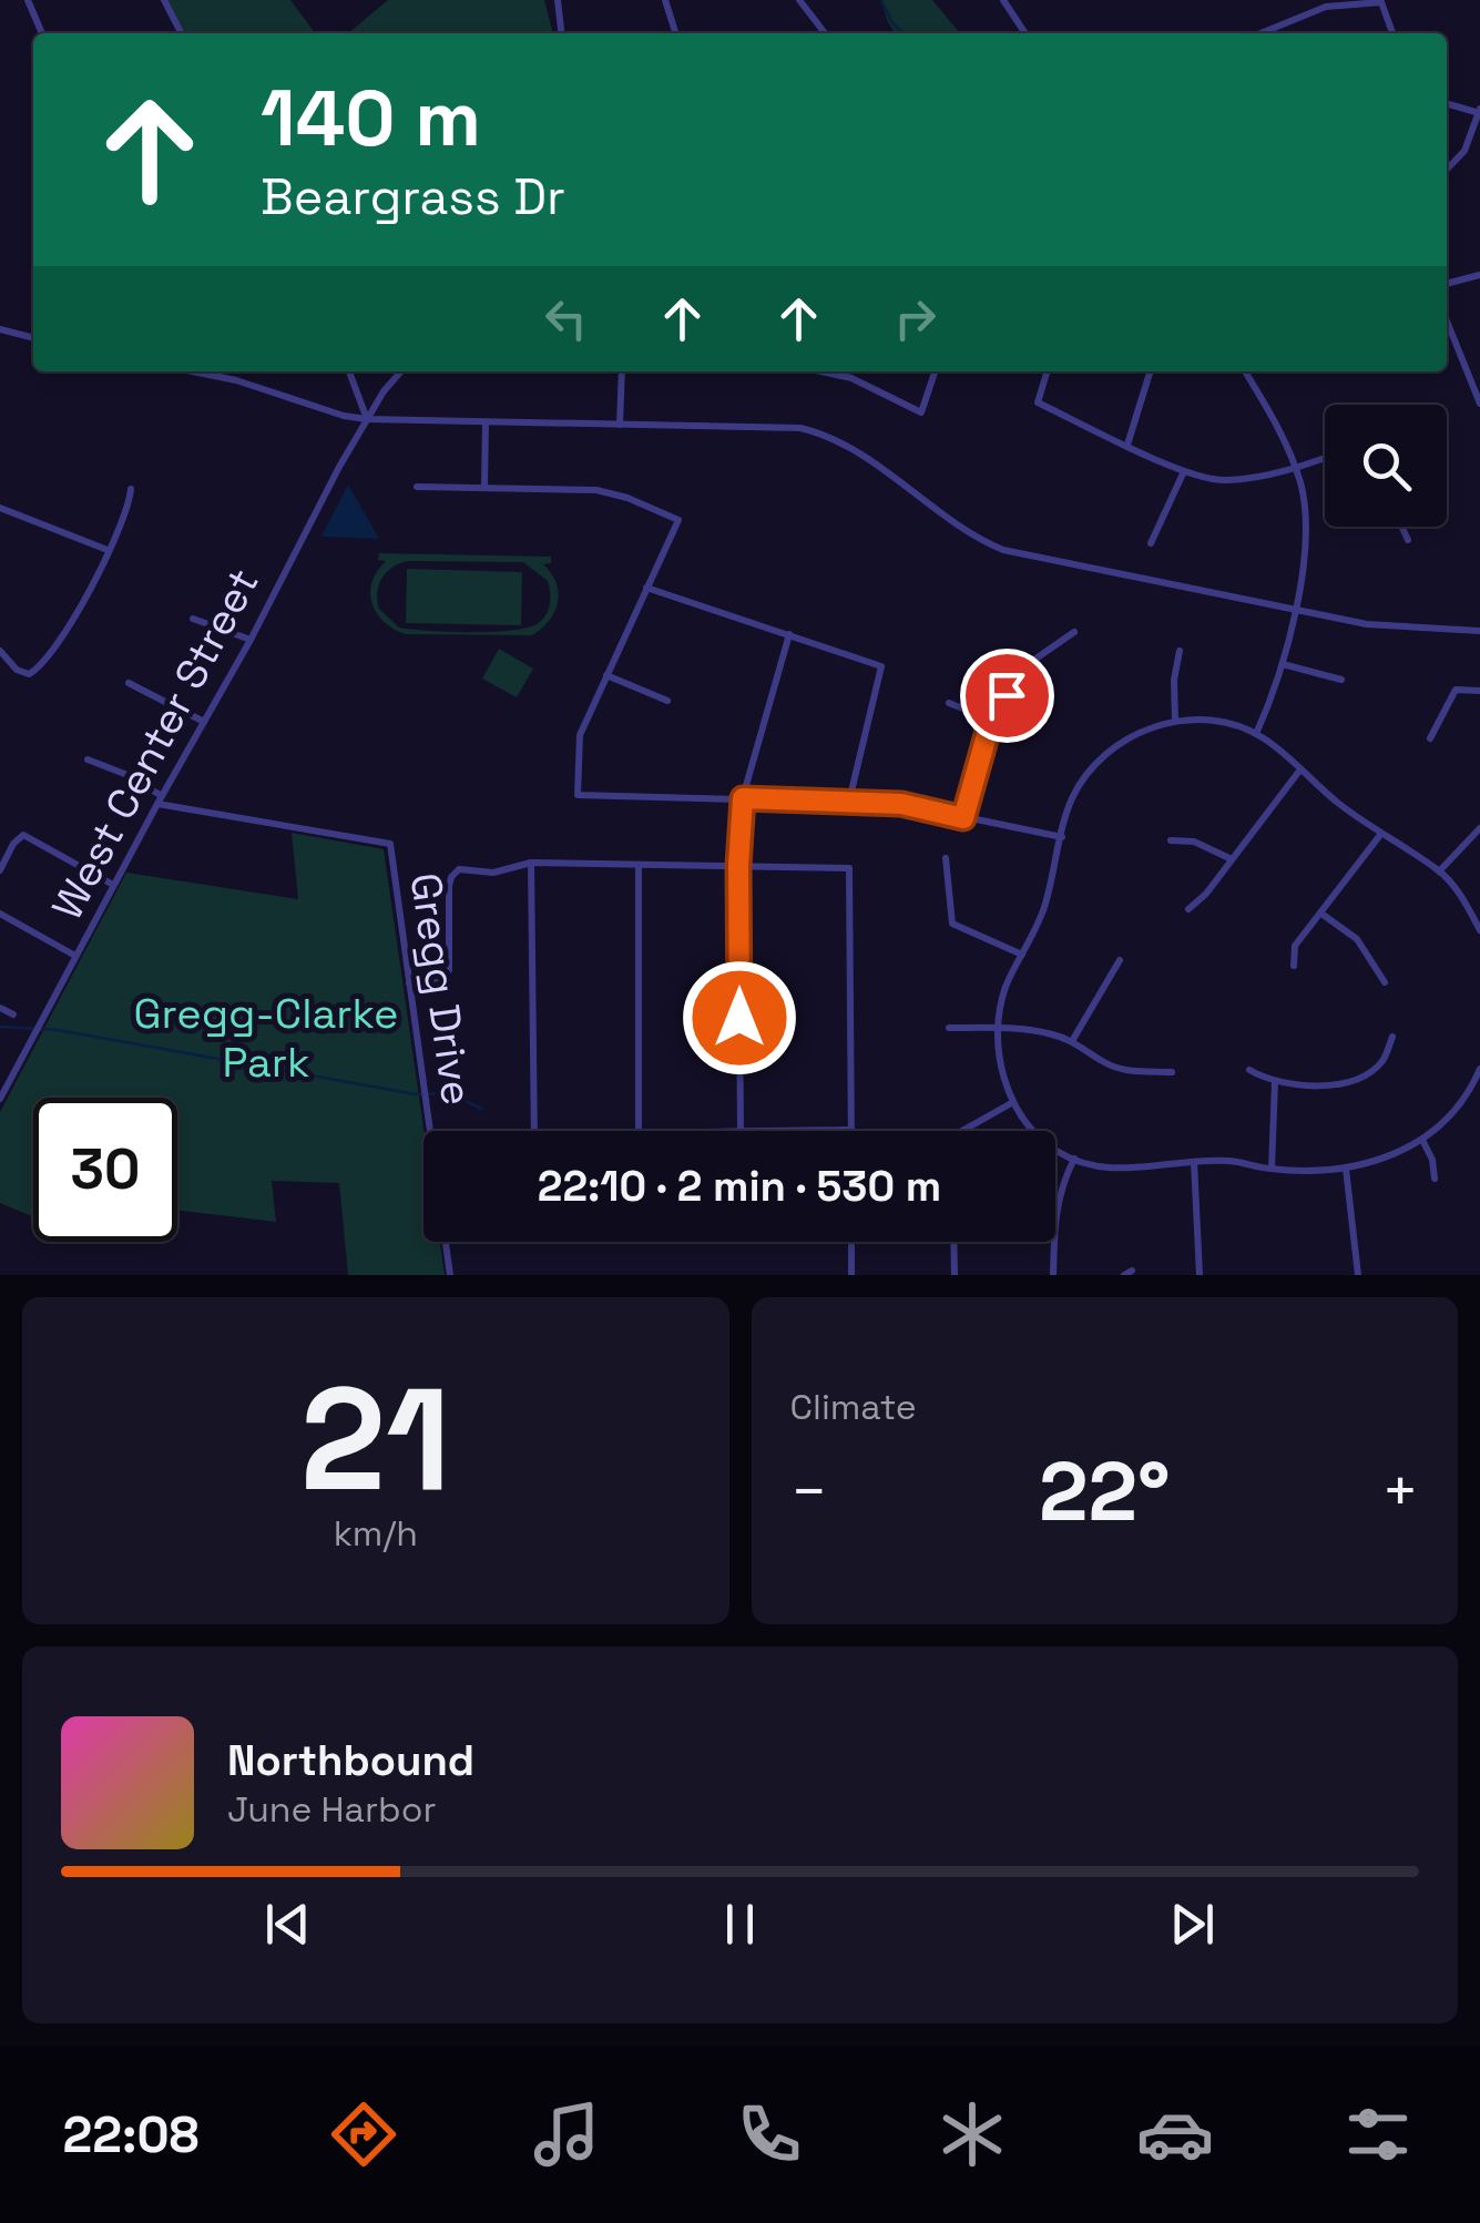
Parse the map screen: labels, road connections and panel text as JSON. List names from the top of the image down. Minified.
{"streets":{"street":["West Center Street","Gregg Drive"]},"crossings":[["West Center Street","Gregg Drive"]],"parks":["Gregg-Clarke Park"],"page":{"turn":["140 m","Beargrass Dr"],"limit":"30","trip":"22:10 · 2 min · 530 m","tile":[["21","km/h"],"Climate"],"heat":["−","22°","+"],"song":["Northbound","June Harbor"],"tabs":"22:08"}}
